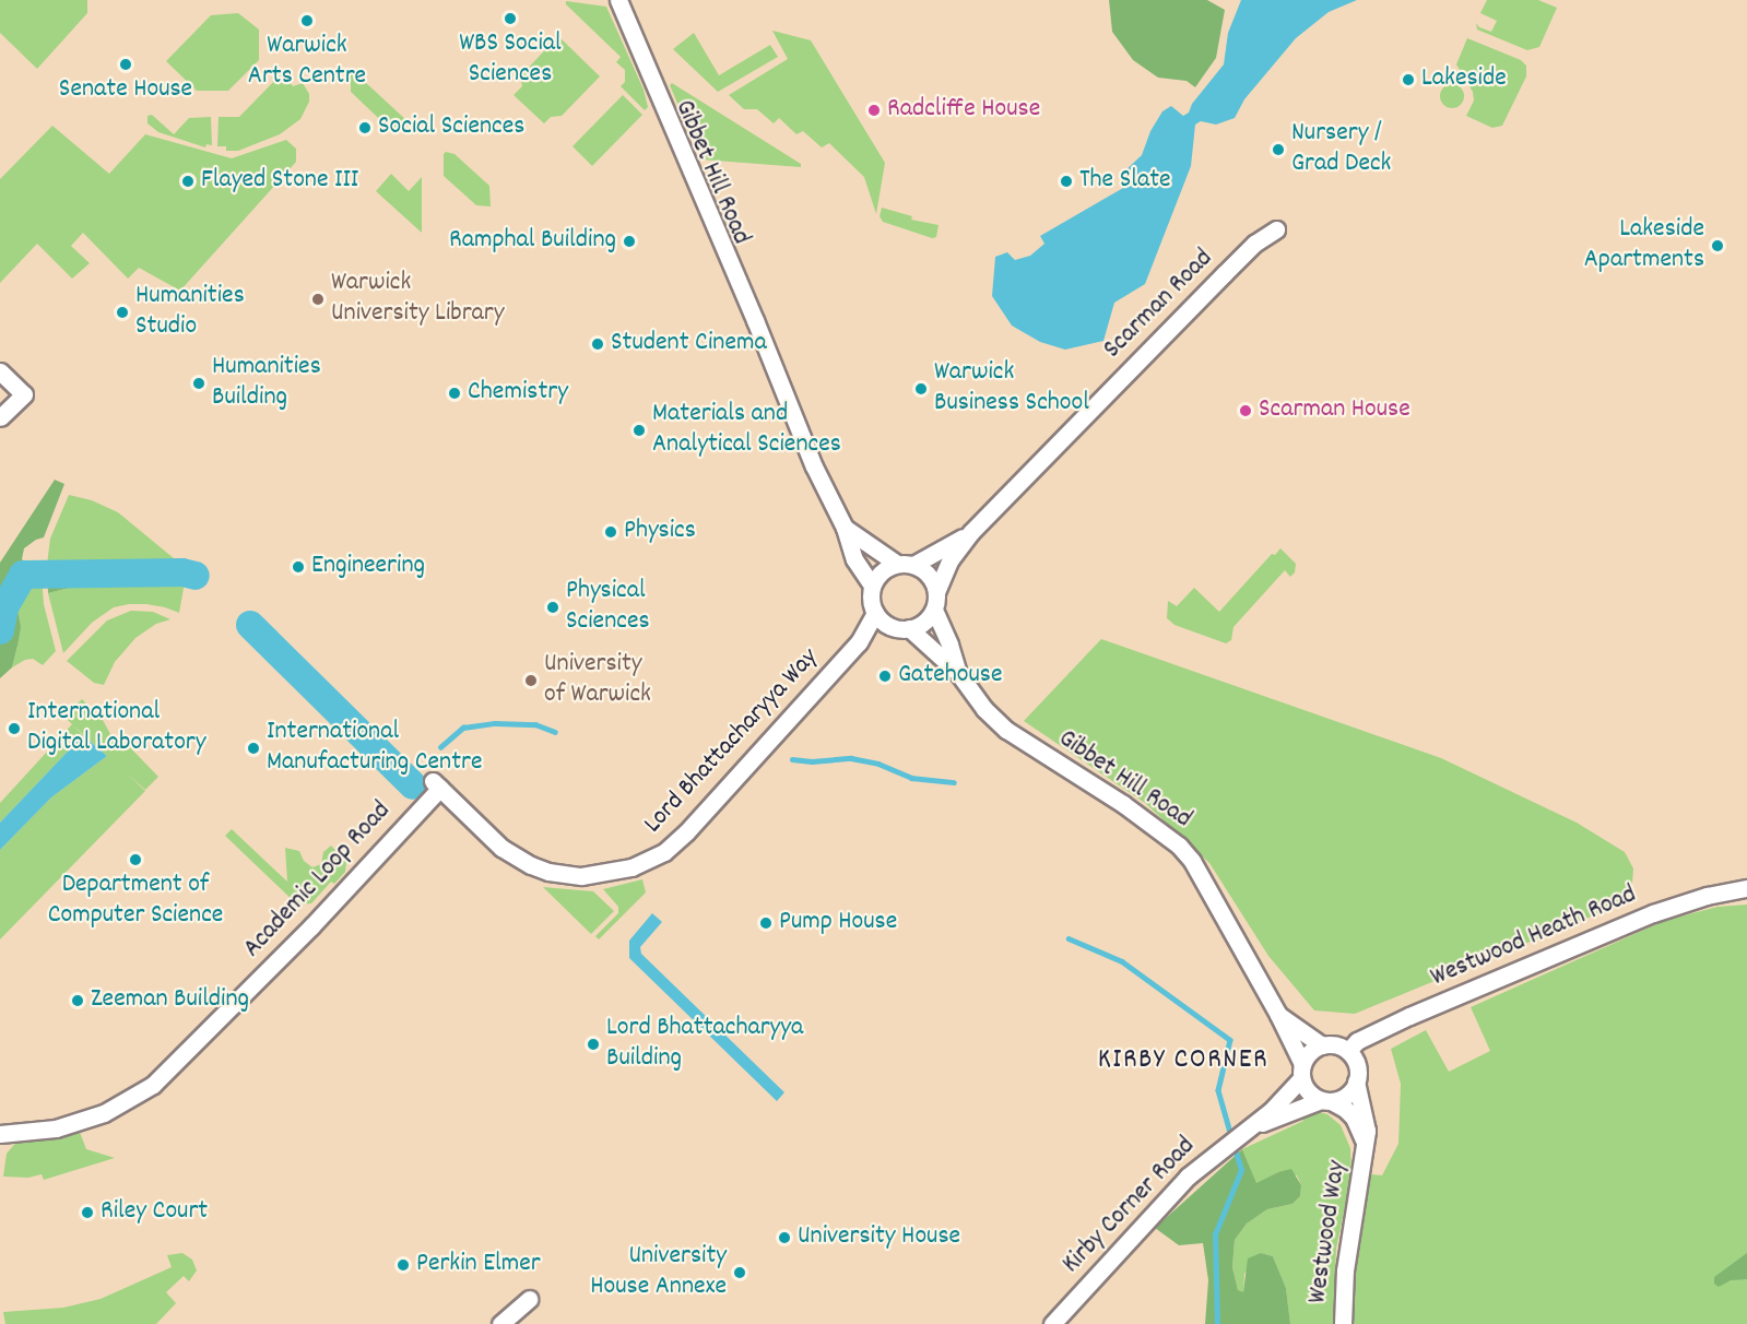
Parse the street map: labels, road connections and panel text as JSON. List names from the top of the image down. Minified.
{"streets":{"street":["Gibbet Hill Road","Scarman Road","Lord Bhattacharyya Way","Academic Loop Road","Westwood Heath Road","Kirby Corner Road","Westwood Way"]},"crossings":[["Gibbet Hill Road","Scarman Road"],["Gibbet Hill Road","Lord Bhattacharyya Way"],["Gibbet Hill Road","Westwood Heath Road"],["Gibbet Hill Road","Kirby Corner Road"],["Gibbet Hill Road","Westwood Way"],["Scarman Road","Lord Bhattacharyya Way"],["Lord Bhattacharyya Way","Academic Loop Road"],["Westwood Heath Road","Kirby Corner Road"],["Westwood Heath Road","Westwood Way"],["Kirby Corner Road","Westwood Way"]],"districts":["KIRBY CORNER"],"places":["WBS Social Sciences","Warwick Arts Centre","Senate House","Lakeside","Radcliffe House","Social Sciences","Nursery / Grad Deck","Flayed Stone III","The Slate","Ramphal Building","Lakeside Apartments","Warwick University Library","Humanities Studio","Student Cinema","Humanities Building","Warwick Business School","Chemistry","Scarman House","Materials and Analytical Sciences","Physics","Engineering","Physical Sciences","Gatehouse","University of Warwick","International Digital Laboratory","International Manufacturing Centre","Department of Computer Science","Pump House","Zeeman Building","Lord Bhattacharyya Building","Riley Court","University House","Perkin Elmer","University House Annexe"]}
